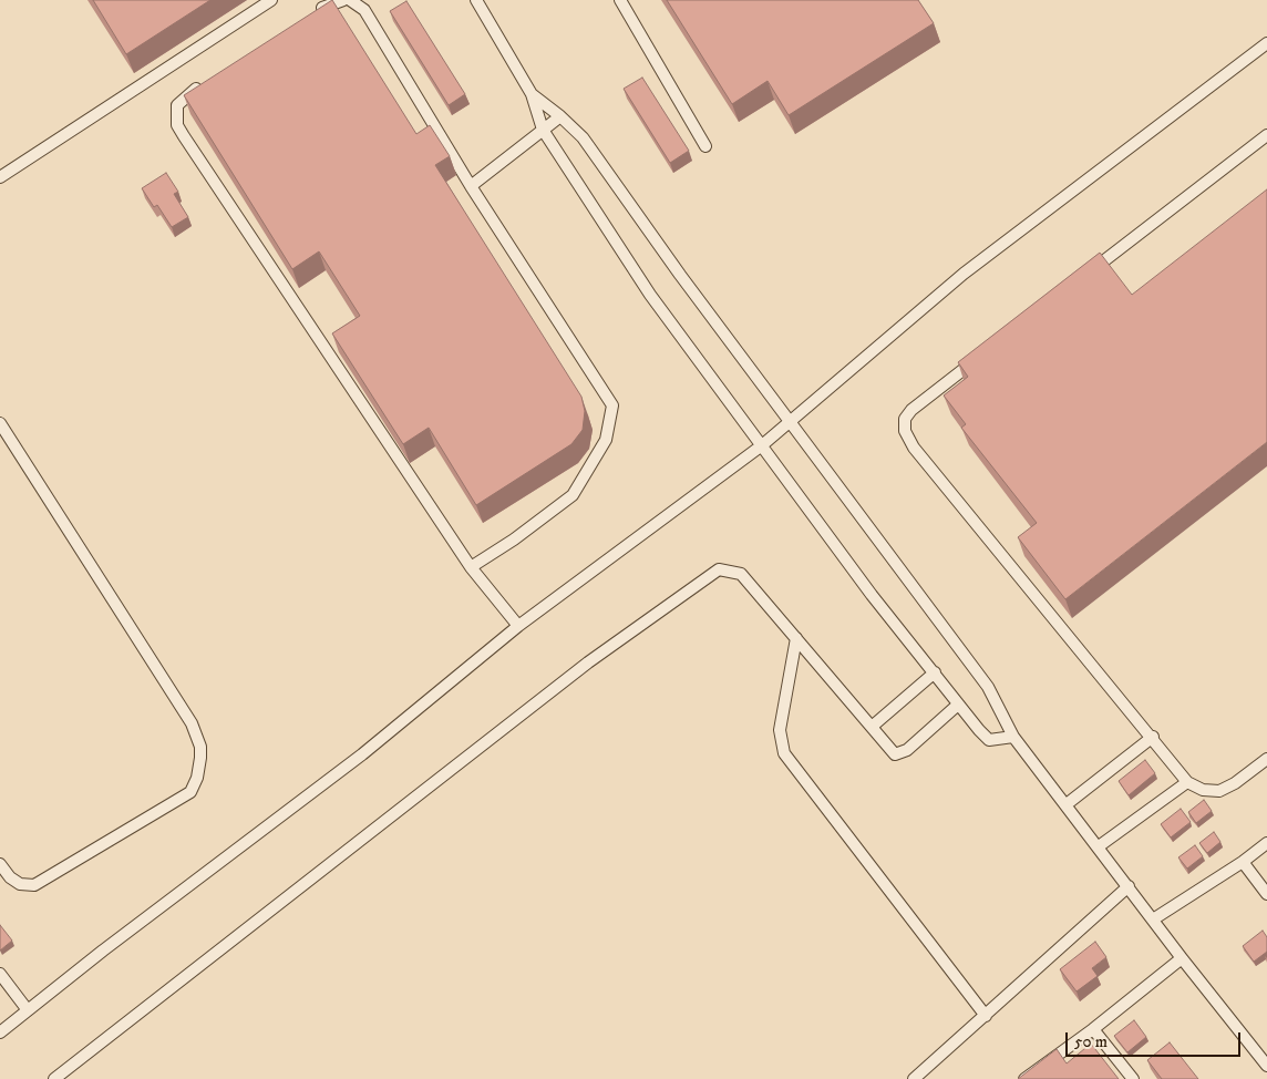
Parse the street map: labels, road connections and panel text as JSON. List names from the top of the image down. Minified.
{"scale_bar":"50 m"}
